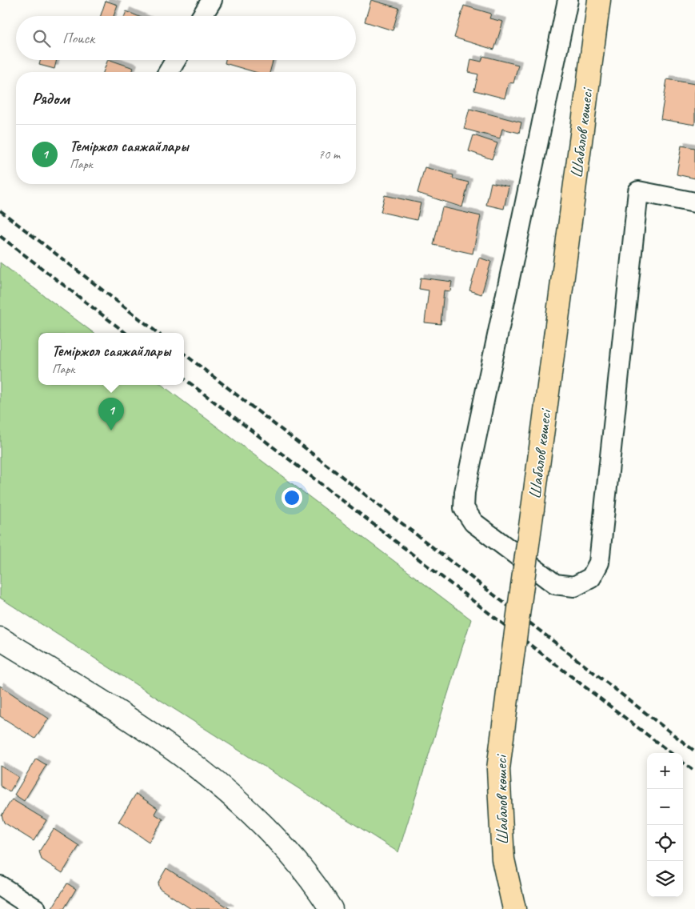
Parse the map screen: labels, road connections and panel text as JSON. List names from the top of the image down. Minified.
{"streets":{"main road":["Шабалов көшесі"]},"page":{"search":"Поиск","heading":"Рядом","list":[{"mark":"1","name":"Теміржол саяжайлары","note":"Парк","value":"70 m"}],"popup":["Теміржол саяжайлары","Парк"],"pins":"1","map_buttons":["+","−"]}}
